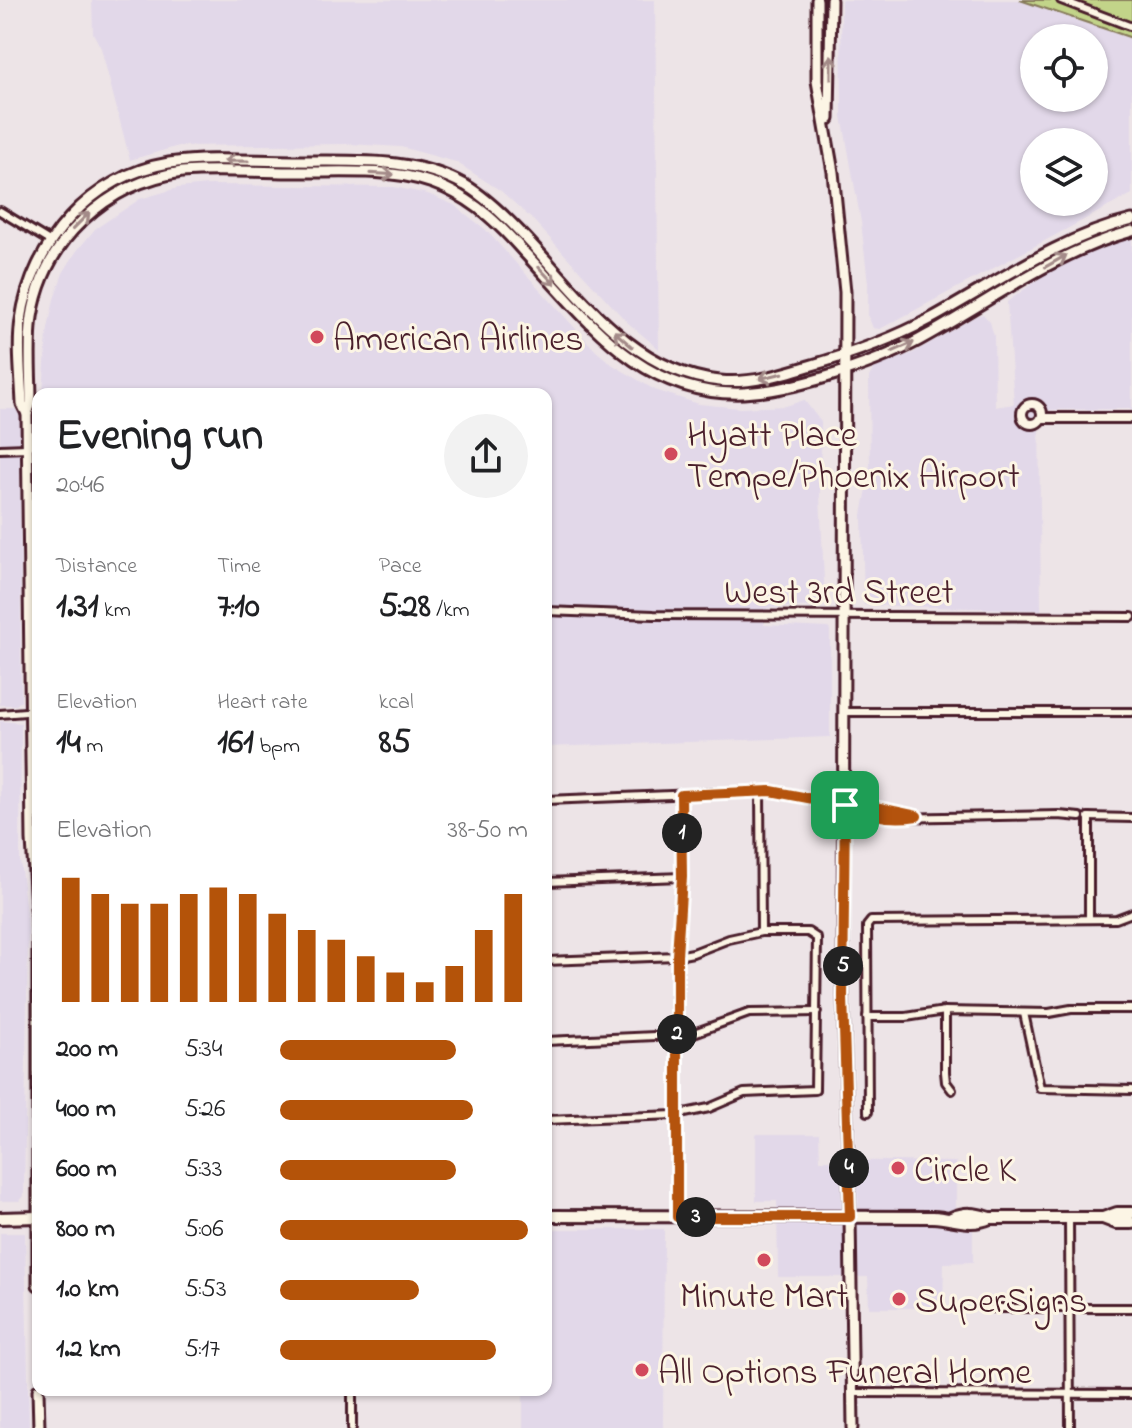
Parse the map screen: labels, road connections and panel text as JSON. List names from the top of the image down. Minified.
{"streets":{"street":["West 3rd Street"]},"places":["American Airlines","Hyatt Place Tempe/Phoenix Airport","Circle K","Minute Mart","SuperSigns","All Options Funeral Home"],"page":{"heading":["Evening run","20:46"],"stats":[["Distance","1.31 km"],["Time","7:10"],["Pace","5:28 /km"],["Elevation","14 m"],["Heart rate","161 bpm"],["kcal","85"]],"chart":["Elevation","38–50 m"],"pins":["1","5","2","4","3"],"list":[{"name":"200 m","note":"5:34"},{"name":"400 m","note":"5:26"},{"name":"600 m","note":"5:33"},{"name":"800 m","note":"5:06"},{"name":"1.0 km","note":"5:53"},{"name":"1.2 km","note":"5:17"}]}}
